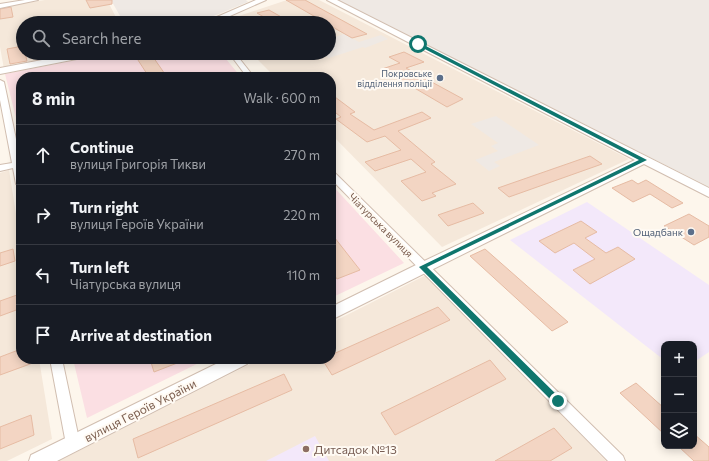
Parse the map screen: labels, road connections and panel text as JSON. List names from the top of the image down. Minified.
{"streets":{"street":["Чіатурська вулиця","вулиця Героїв України"]},"places":["Покровське відділення поліції","Ощадбанк","Дитсадок №13"],"page":{"search":"Search here","heading":["8 min","Walk · 600 m"],"list":[["Continue","вулиця Григорія Тикви","270 m"],["Turn right","вулиця Героїв України","220 m"],["Turn left","Чіатурська вулиця","110 m"],"Arrive at destination"],"map_buttons":["+","−"]}}
